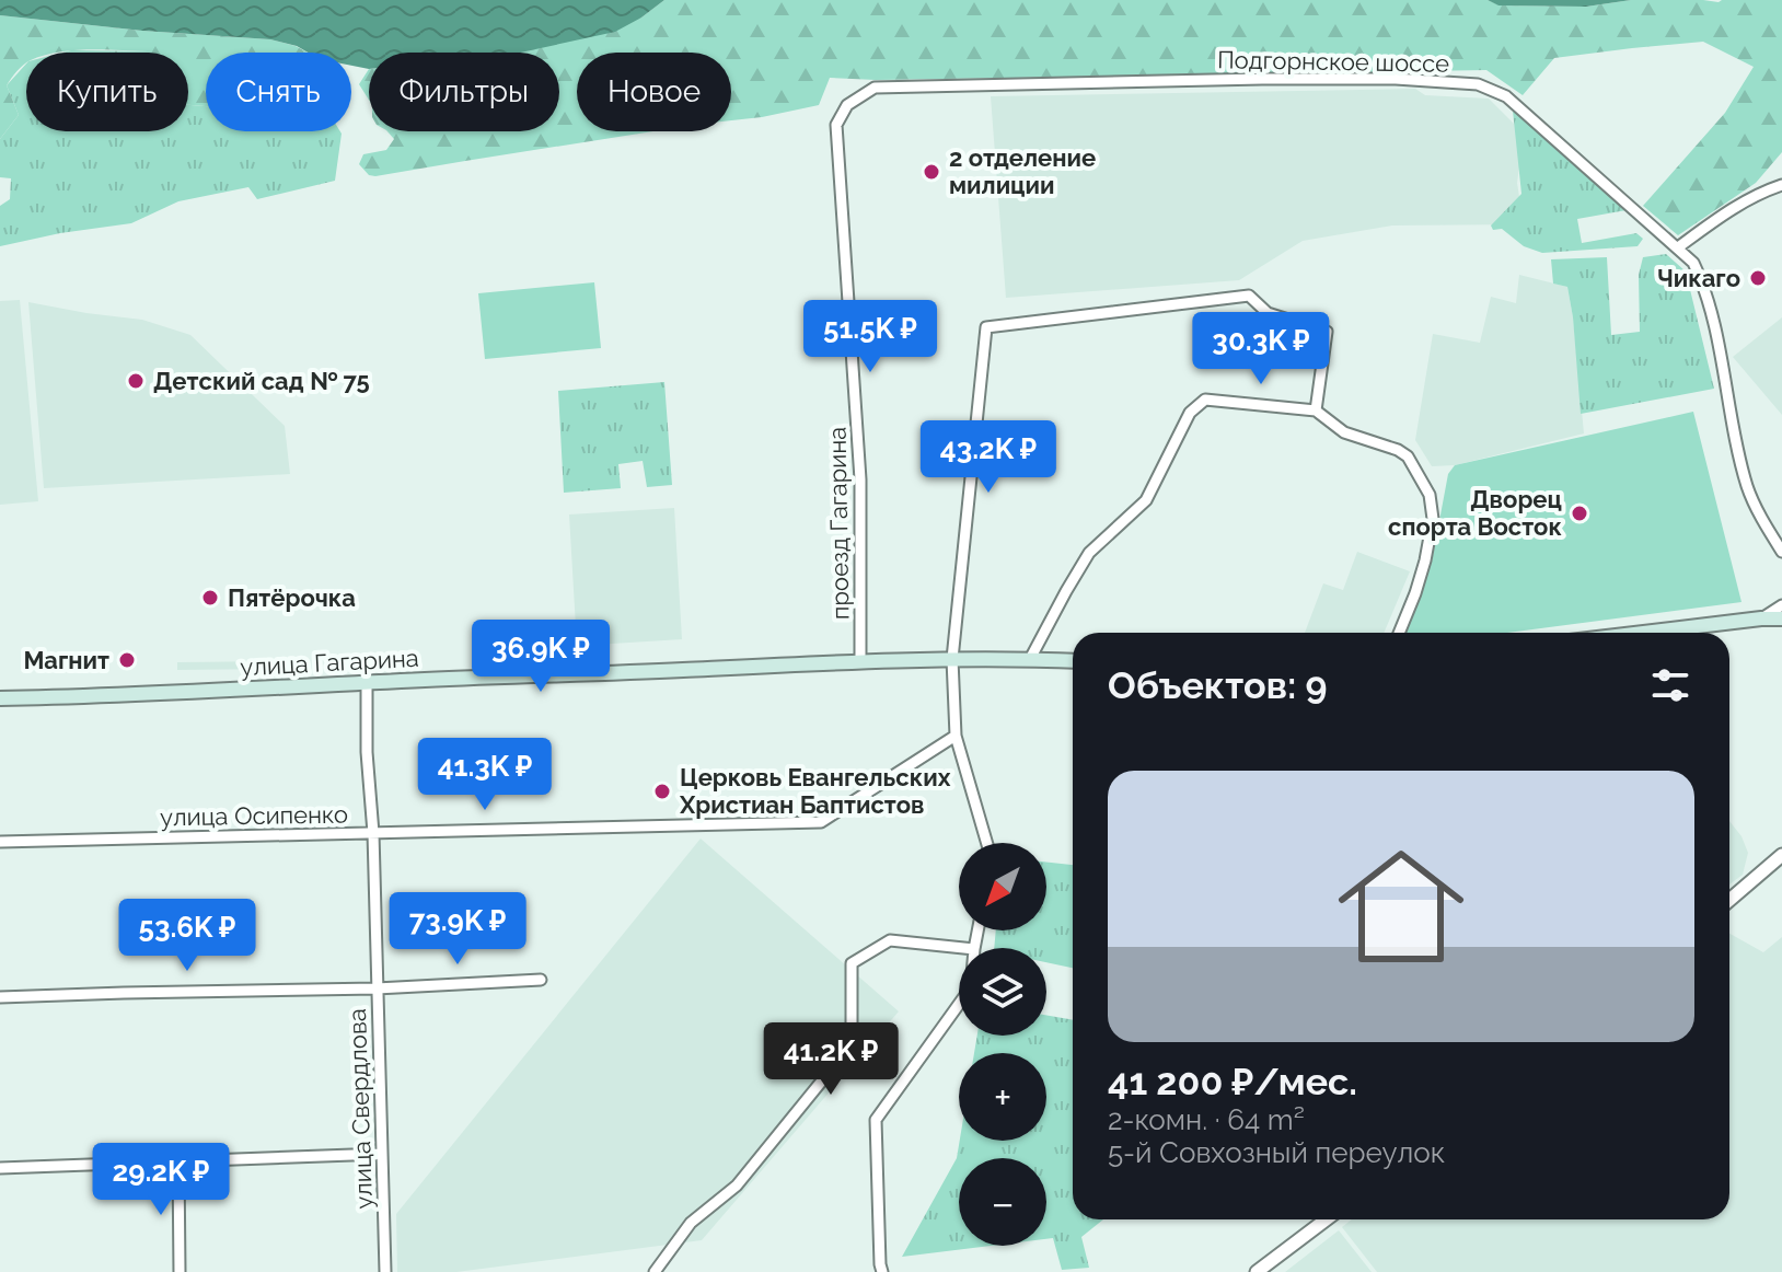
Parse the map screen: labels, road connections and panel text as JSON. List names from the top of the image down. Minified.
{"streets":{"main road":["улица Гагарина"],"street":["Подгорнское шоссе","проезд Гагарина","улица Осипенко","улица Свердлова"]},"crossings":[["Подгорнское шоссе","проезд Гагарина"],["проезд Гагарина","улица Гагарина"],["улица Гагарина","улица Свердлова"],["улица Осипенко","улица Свердлова"]],"places":["2 отделение милиции","Чикаго","Детский сад № 75","Дворец спорта Восток","Пятёрочка","Магнит","Церковь Евангельских Христиан Баптистов"],"north":"bottom left","page":{"chip":["Купить","Снять","Фильтры","Новое"],"price":["51.5K ₽","30.3K ₽","43.2K ₽","36.9K ₽","41.3K ₽","73.9K ₽","53.6K ₽","41.2K ₽","29.2K ₽"],"heading":"Объектов: 9","list":[{"name":"41 200 ₽/мес.","note":"2-комн. · 64 m² · 5-й Совхозный переулок"}],"map_buttons":["+","−"]}}
